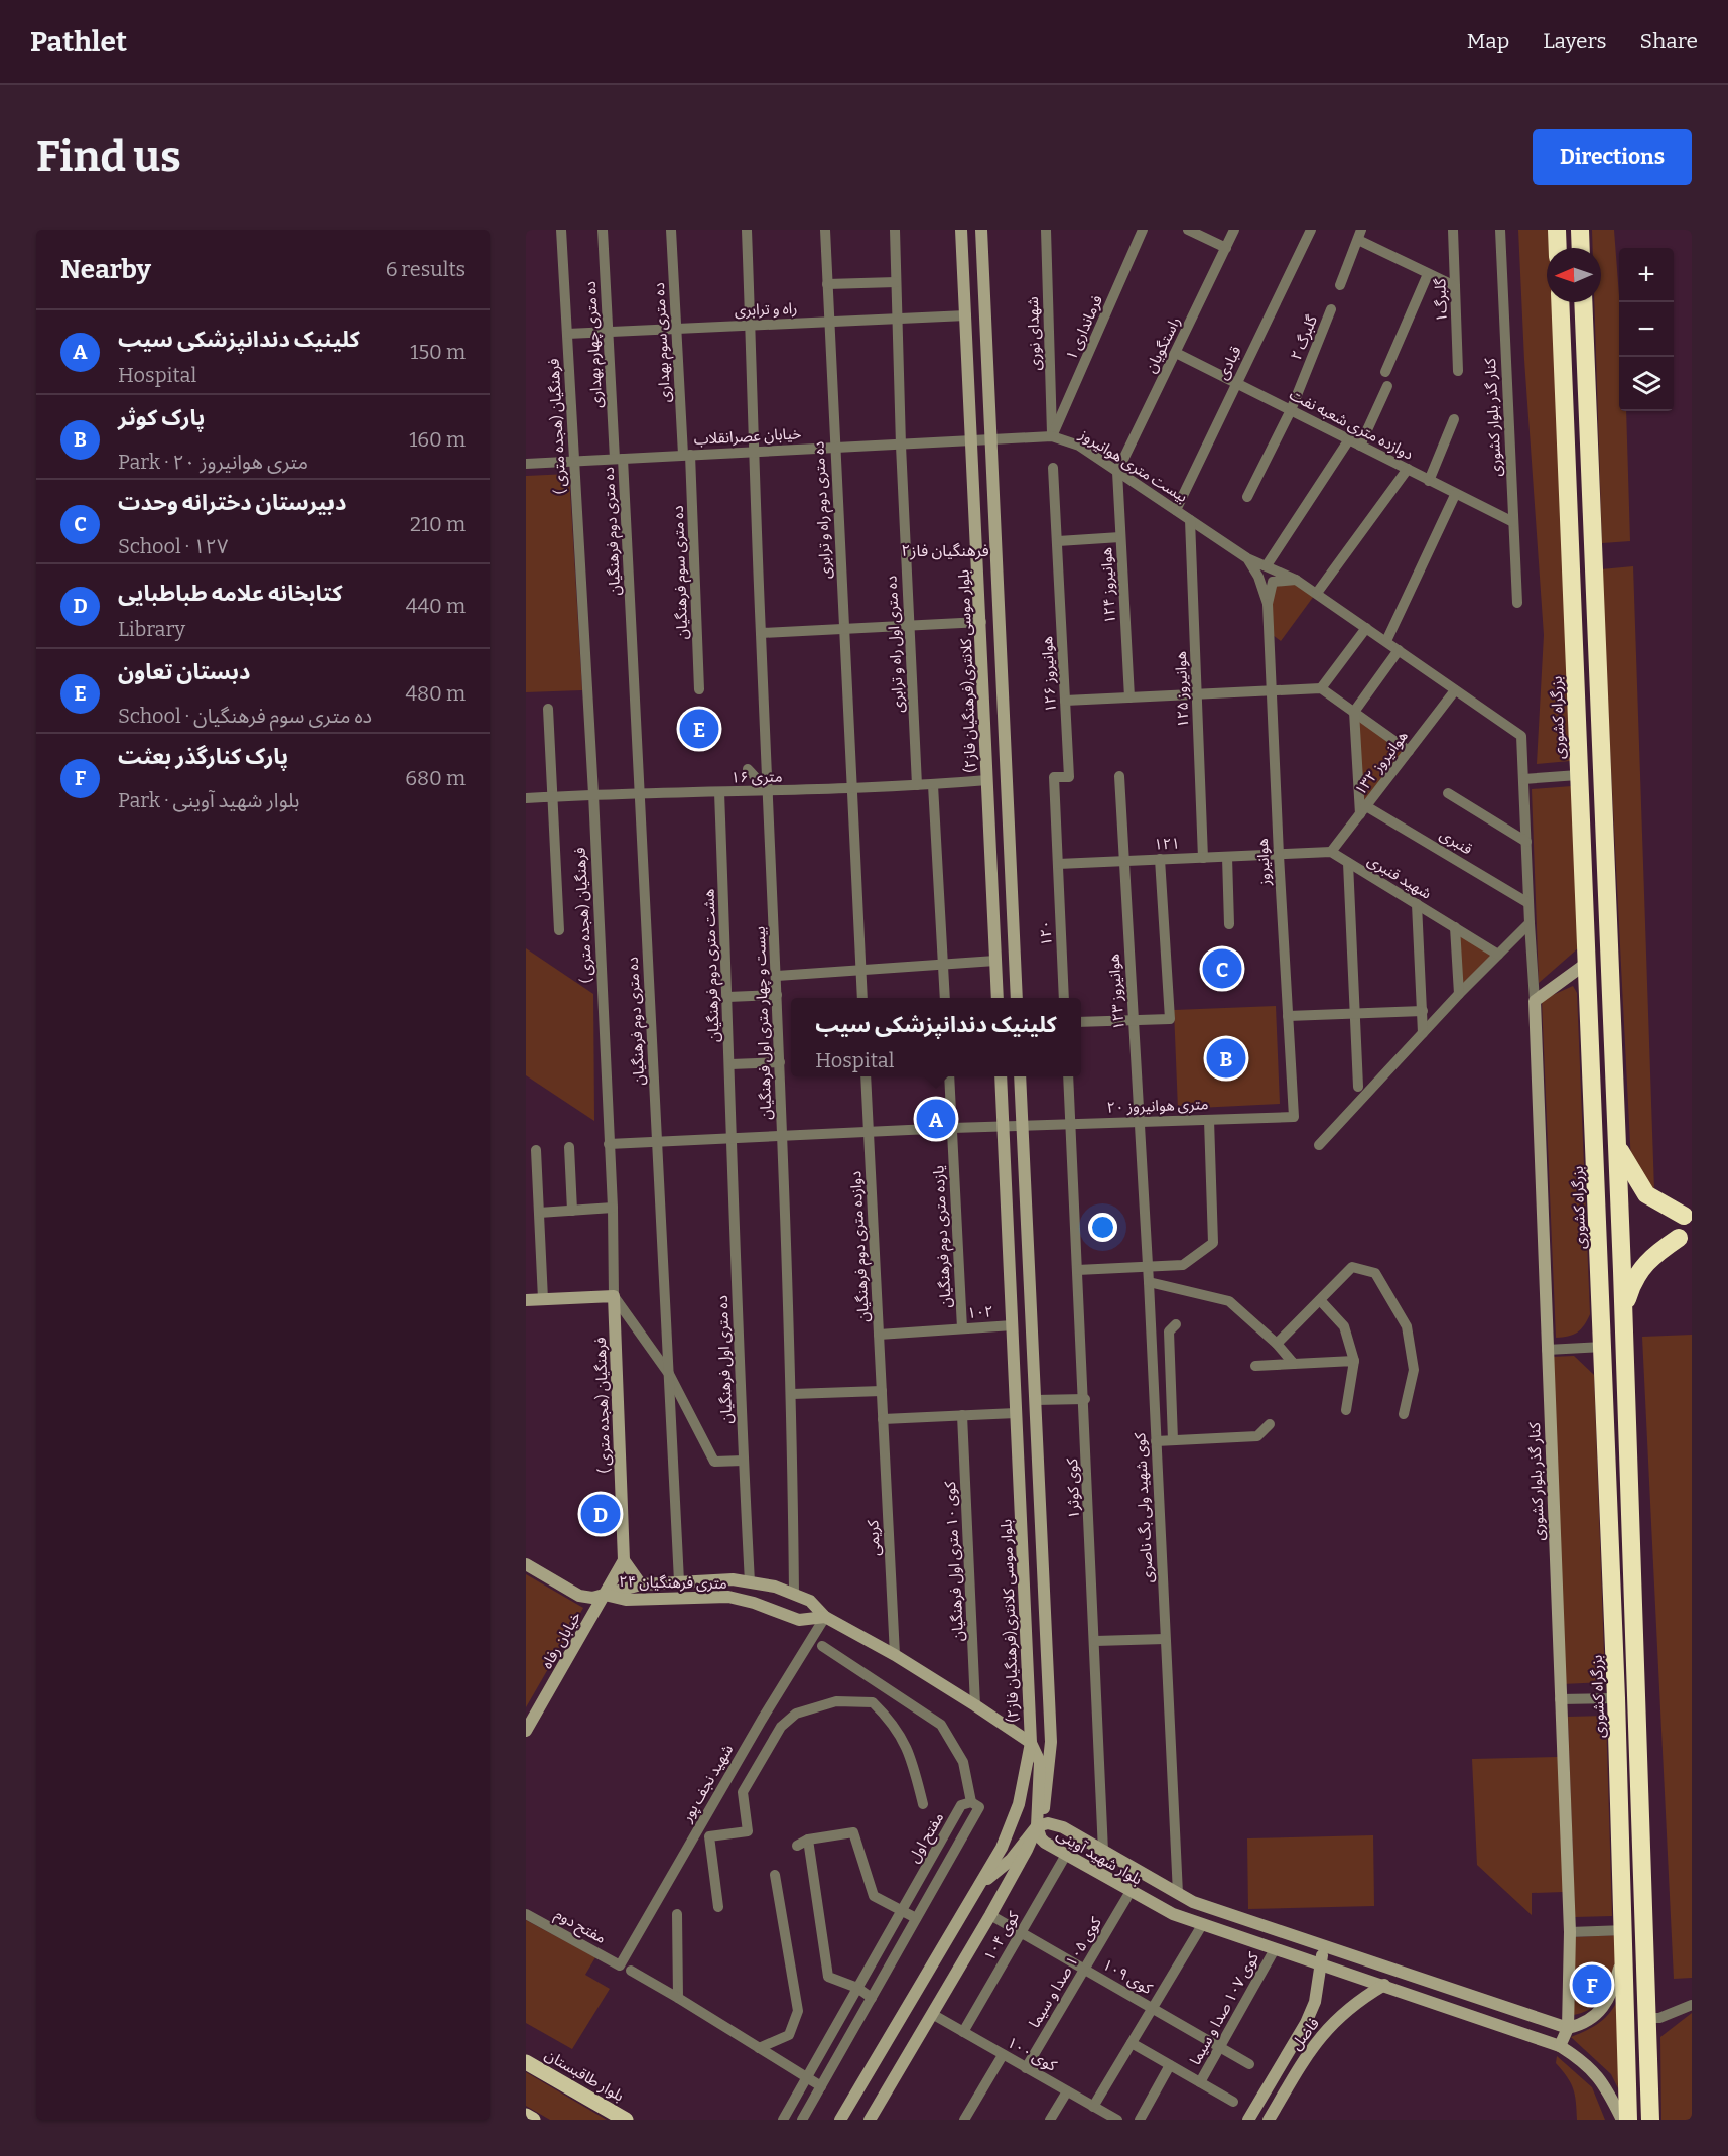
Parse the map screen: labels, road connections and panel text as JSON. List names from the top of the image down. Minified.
{"streets":{"highway":["بزرگراه کشوری"],"main road":["کنار گذر بلوار کشوری","فرهنگیان (هجده متری )","بلوار موسی کلانتری(فرهنگیان فاز۲)","۲۴ متری فرهنگیان","خیابان رفاه","بلوار شهید آوینی","فاضل","بلوار طاقبستان"],"street":["گلبرگ۱","راه و ترابری","فرمانداری ۱","شهدای نوری","گلبرگ ۲","ده متری سوم بهداری","ده متری چهارم بهداری","راستگویان","قبادی","دوازده متری شعبه نفت","خیابان عصرانقلاب","بیست متری هوانیروز","ده متری دوم راه و ترابری","ده متری دوم فرهنگیان","ده متری سوم فرهنگیان","هوانیروز ۱۲۴","ده متری اول راه و ترابری","هوانیروز ۱۲۶","هوانیروز ۱۲۵","هوانیروز ۱۳۲","۱۶ متری","قنبری","۱۲۱","هوانیروز","شهید قنبری","۱۲۰","هشت متری دوم فرهنگیان","۱۲۳ هوانیروز","بیست و چهار متری اول فرهنگیان","۲۰ متری هوانیروز","یازده متری دوم فرهنگیان","دوازده متری دوم فرهنگیان","۱۰۲","ده متری اول فرهنگیان","کوی کوثر۱","کوی شهید ولی بگ ناصری","کریمی","کوی ۱۰ متری اول فرهنگیان","شهید نجف پور","مفتح اول","مفتح دوم","کوی ۱۰۴","کوی ۱۰۵ صدا و سیما","کوی ۱۰۹","کوی ۱۰۷ صدا و سیما","کوی ۱۰۰"]},"crossings":[["راه و ترابری","ده متری سوم بهداری"],["راه و ترابری","ده متری چهارم بهداری"],["راه و ترابری","فرهنگیان (هجده متری )"],["راه و ترابری","ده متری دوم راه و ترابری"],["راه و ترابری","ده متری اول راه و ترابری"],["راه و ترابری","بلوار موسی کلانتری(فرهنگیان فاز۲)"],["راه و ترابری","بیست و چهار متری اول فرهنگیان"],["فرمانداری ۱","شهدای نوری"],["فرمانداری ۱","بیست متری هوانیروز"],["شهدای نوری","بیست متری هوانیروز"],["گلبرگ ۲","دوازده متری شعبه نفت"],["ده متری سوم بهداری","خیابان عصرانقلاب"],["ده متری سوم بهداری","ده متری سوم فرهنگیان"],["ده متری چهارم بهداری","خیابان عصرانقلاب"],["ده متری چهارم بهداری","ده متری دوم فرهنگیان"],["راستگویان","دوازده متری شعبه نفت"],["راستگویان","بیست متری هوانیروز"],["راستگویان","هوانیروز ۱۲۴"],["قبادی","دوازده متری شعبه نفت"],["قبادی","بیست متری هوانیروز"],["کنار گذر بلوار کشوری","دوازده متری شعبه نفت"],["کنار گذر بلوار کشوری","بلوار شهید آوینی"],["فرهنگیان (هجده متری )","خیابان عصرانقلاب"],["فرهنگیان (هجده متری )","۱۶ متری"],["فرهنگیان (هجده متری )","۲۰ متری هوانیروز"],["خیابان عصرانقلاب","بیست متری هوانیروز"],["خیابان عصرانقلاب","ده متری دوم راه و ترابری"],["خیابان عصرانقلاب","ده متری دوم فرهنگیان"],["خیابان عصرانقلاب","ده متری سوم فرهنگیان"],["خیابان عصرانقلاب","ده متری اول راه و ترابری"],["خیابان عصرانقلاب","بلوار موسی کلانتری(فرهنگیان فاز۲)"],["خیابان عصرانقلاب","بیست و چهار متری اول فرهنگیان"],["بیست متری هوانیروز","هوانیروز ۱۲۴"],["بیست متری هوانیروز","بلوار موسی کلانتری(فرهنگیان فاز۲)"],["بیست متری هوانیروز","هوانیروز ۱۲۵"],["ده متری دوم راه و ترابری","۱۶ متری"],["ده متری دوم فرهنگیان","۱۶ متری"],["ده متری دوم فرهنگیان","۲۰ متری هوانیروز"],["ده متری دوم فرهنگیان","۲۴ متری فرهنگیان"],["ده متری اول راه و ترابری","۱۶ متری"],["بلوار موسی کلانتری(فرهنگیان فاز۲)","۱۶ متری"],["بلوار موسی کلانتری(فرهنگیان فاز۲)","۲۰ متری هوانیروز"],["بلوار موسی کلانتری(فرهنگیان فاز۲)","۱۰۲"],["بلوار موسی کلانتری(فرهنگیان فاز۲)","۲۴ متری فرهنگیان"],["هوانیروز ۱۲۶","۱۲۱"],["هوانیروز ۱۲۶","۱۲۰"],["هوانیروز ۱۲۵","۱۲۱"],["هوانیروز ۱۳۲","قنبری"],["هوانیروز ۱۳۲","شهید قنبری"],["۱۶ متری","هشت متری دوم فرهنگیان"],["۱۶ متری","بیست و چهار متری اول فرهنگیان"],["۱۲۱","هوانیروز"],["۱۲۱","۱۲۰"],["۱۲۱","۱۲۳ هوانیروز"],["هوانیروز","۲۰ متری هوانیروز"],["هشت متری دوم فرهنگیان","۲۰ متری هوانیروز"],["هشت متری دوم فرهنگیان","ده متری اول فرهنگیان"],["۱۲۳ هوانیروز","۲۰ متری هوانیروز"],["۱۲۳ هوانیروز","کوی شهید ولی بگ ناصری"],["بیست و چهار متری اول فرهنگیان","۲۰ متری هوانیروز"],["بیست و چهار متری اول فرهنگیان","۲۴ متری فرهنگیان"],["۲۰ متری هوانیروز","یازده متری دوم فرهنگیان"],["۲۰ متری هوانیروز","دوازده متری دوم فرهنگیان"],["۲۰ متری هوانیروز","ده متری اول فرهنگیان"],["۲۰ متری هوانیروز","کوی کوثر۱"],["۲۰ متری هوانیروز","کوی شهید ولی بگ ناصری"],["یازده متری دوم فرهنگیان","۱۰۲"],["دوازده متری دوم فرهنگیان","۱۰۲"],["دوازده متری دوم فرهنگیان","کریمی"],["ده متری اول فرهنگیان","۲۴ متری فرهنگیان"],["کوی کوثر۱","بلوار شهید آوینی"],["کوی شهید ولی بگ ناصری","بلوار شهید آوینی"],["کریمی","۲۴ متری فرهنگیان"],["کوی ۱۰ متری اول فرهنگیان","۲۴ متری فرهنگیان"],["۲۴ متری فرهنگیان","خیابان رفاه"],["۲۴ متری فرهنگیان","شهید نجف پور"],["شهید نجف پور","مفتح دوم"],["بلوار شهید آوینی","کوی ۱۰۴"],["بلوار شهید آوینی","کوی ۱۰۵ صدا و سیما"],["بلوار شهید آوینی","کوی ۱۰۷ صدا و سیما"],["بلوار شهید آوینی","فاضل"],["کوی ۱۰۴","کوی ۱۰۹"],["کوی ۱۰۴","کوی ۱۰۰"],["کوی ۱۰۵ صدا و سیما","کوی ۱۰۹"],["کوی ۱۰۵ صدا و سیما","کوی ۱۰۰"],["کوی ۱۰۹","کوی ۱۰۷ صدا و سیما"]],"districts":["فرهنگیان فاز۲"],"north":"left","page":{"header":"Pathlet","nav":["Map","Layers","Share"],"buttons":"Directions","title":"Find us","heading":["Nearby","6 results"],"map_buttons":["+","−"],"list":[{"mark":"A","name":"کلینیک دندانپزشکی سیب","note":"Hospital","value":"150 m"},{"mark":"B","name":"پارک کوثر","note":"Park · ۲۰ متری هوانیروز","value":"160 m"},{"mark":"C","name":"دبیرستان دخترانه وحدت","note":"School · ۱۲۷","value":"210 m"},{"mark":"D","name":"کتابخانه علامه طباطبایی","note":"Library","value":"440 m"},{"mark":"E","name":"دبستان تعاون","note":"School · ده متری سوم فرهنگیان","value":"480 m"},{"mark":"F","name":"پارک کنارگذر بعثت","note":"Park · بلوار شهید آوینی","value":"680 m"}],"pins":["E","C","B","A","D","F"],"popup":["کلینیک دندانپزشکی سیب","Hospital"]}}
